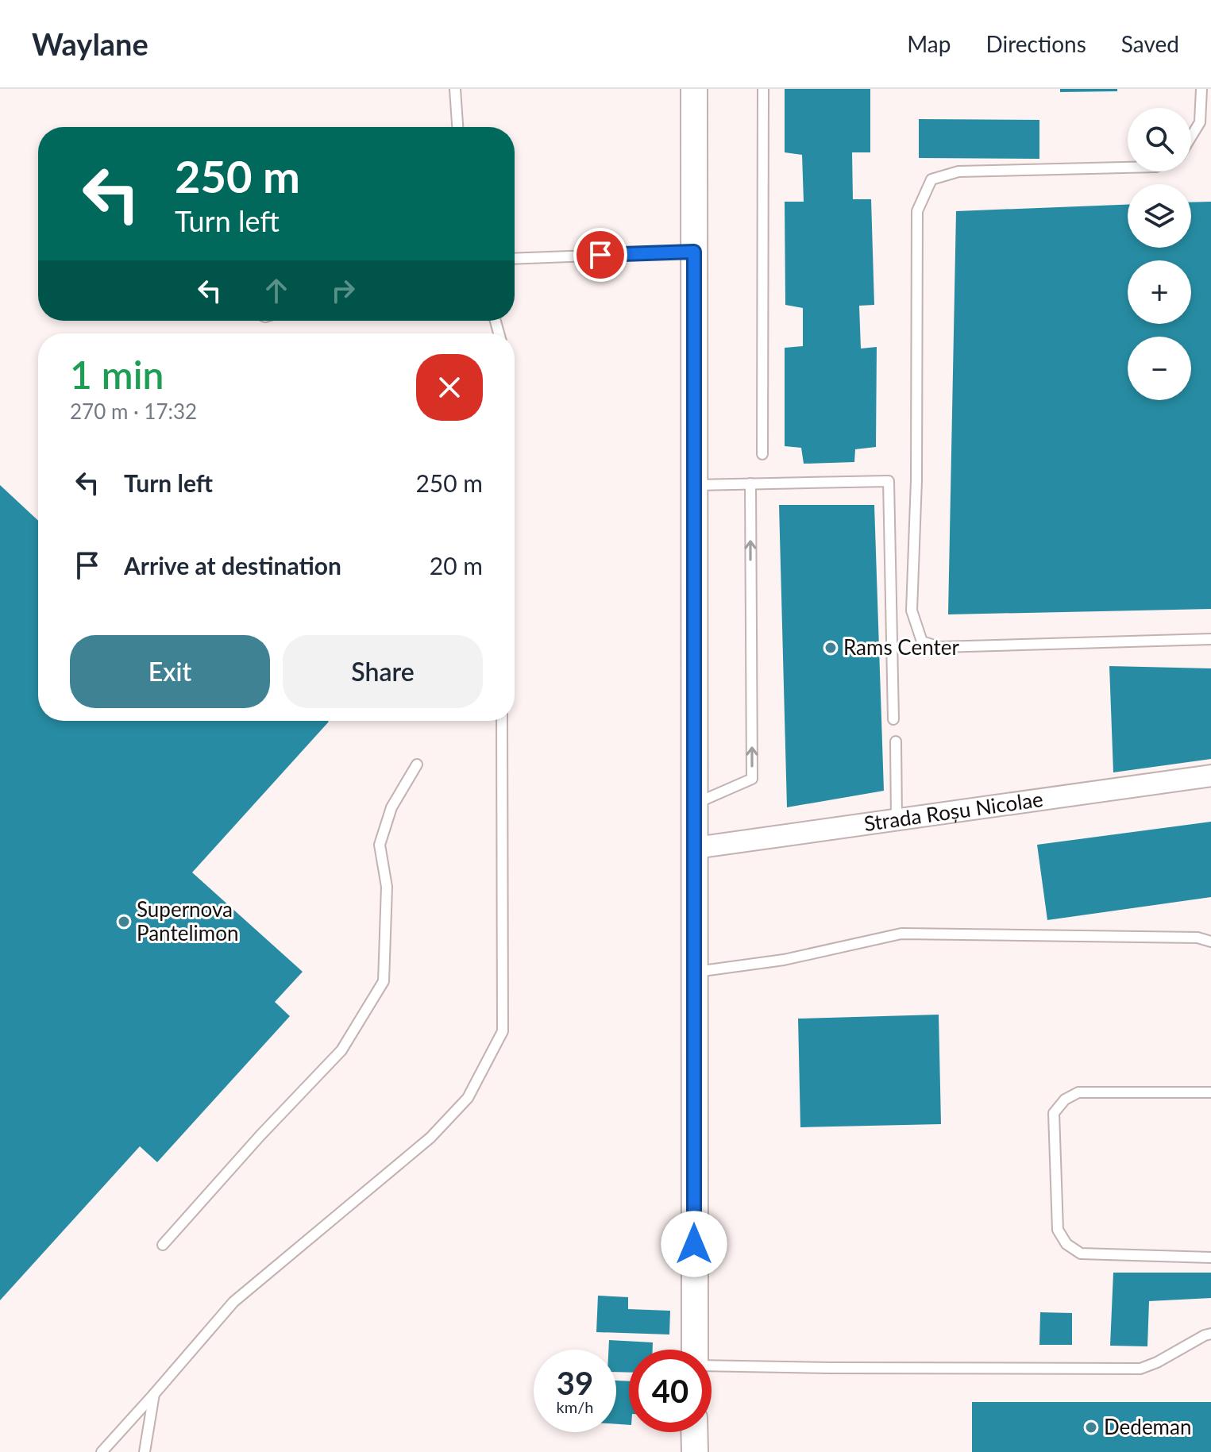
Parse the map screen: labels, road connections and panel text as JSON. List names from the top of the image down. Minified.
{"streets":{"street":["Strada Roșu Nicolae"]},"places":["Rams Center","Supernova Pantelimon","Dedeman"],"page":{"header":"Waylane","nav":["Map","Directions","Saved"],"map_buttons":["+","−"],"turn":["250 m","Turn left"],"heading":["1 min","270 m · 17:32"],"list":[{"name":"Turn left","value":"250 m"},{"name":"Arrive at destination","value":"20 m"}],"buttons":["Exit","Share"],"speed":"39 km/h","limit":"40"}}
